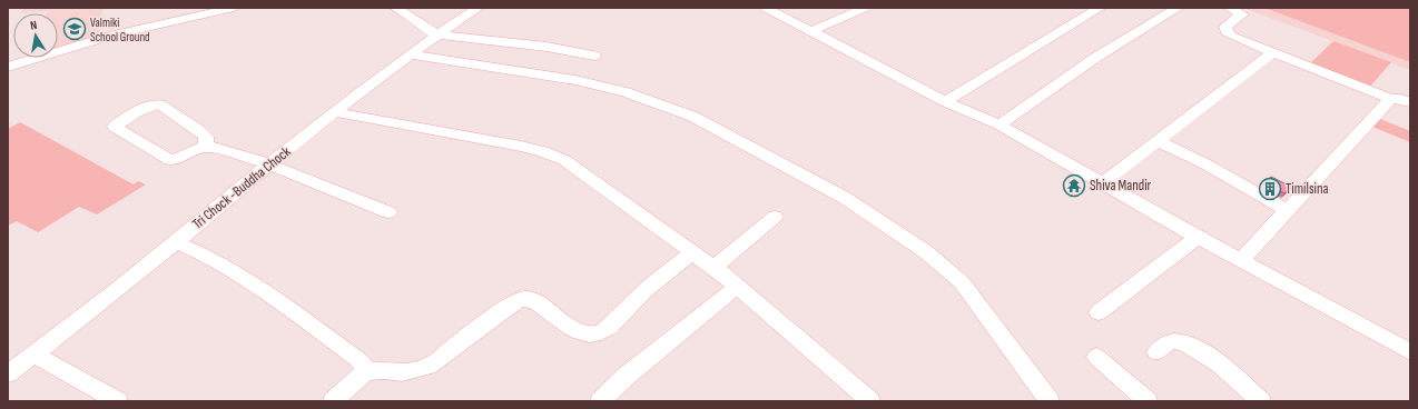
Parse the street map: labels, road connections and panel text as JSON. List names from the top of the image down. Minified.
{"streets":{"street":["Tri Chock -Buddha Chock"]},"places":{"school or university":["Valmiki School Ground"],"temple":["Shiva Mandir"],"building":["Timilsina"]},"north":"top"}
